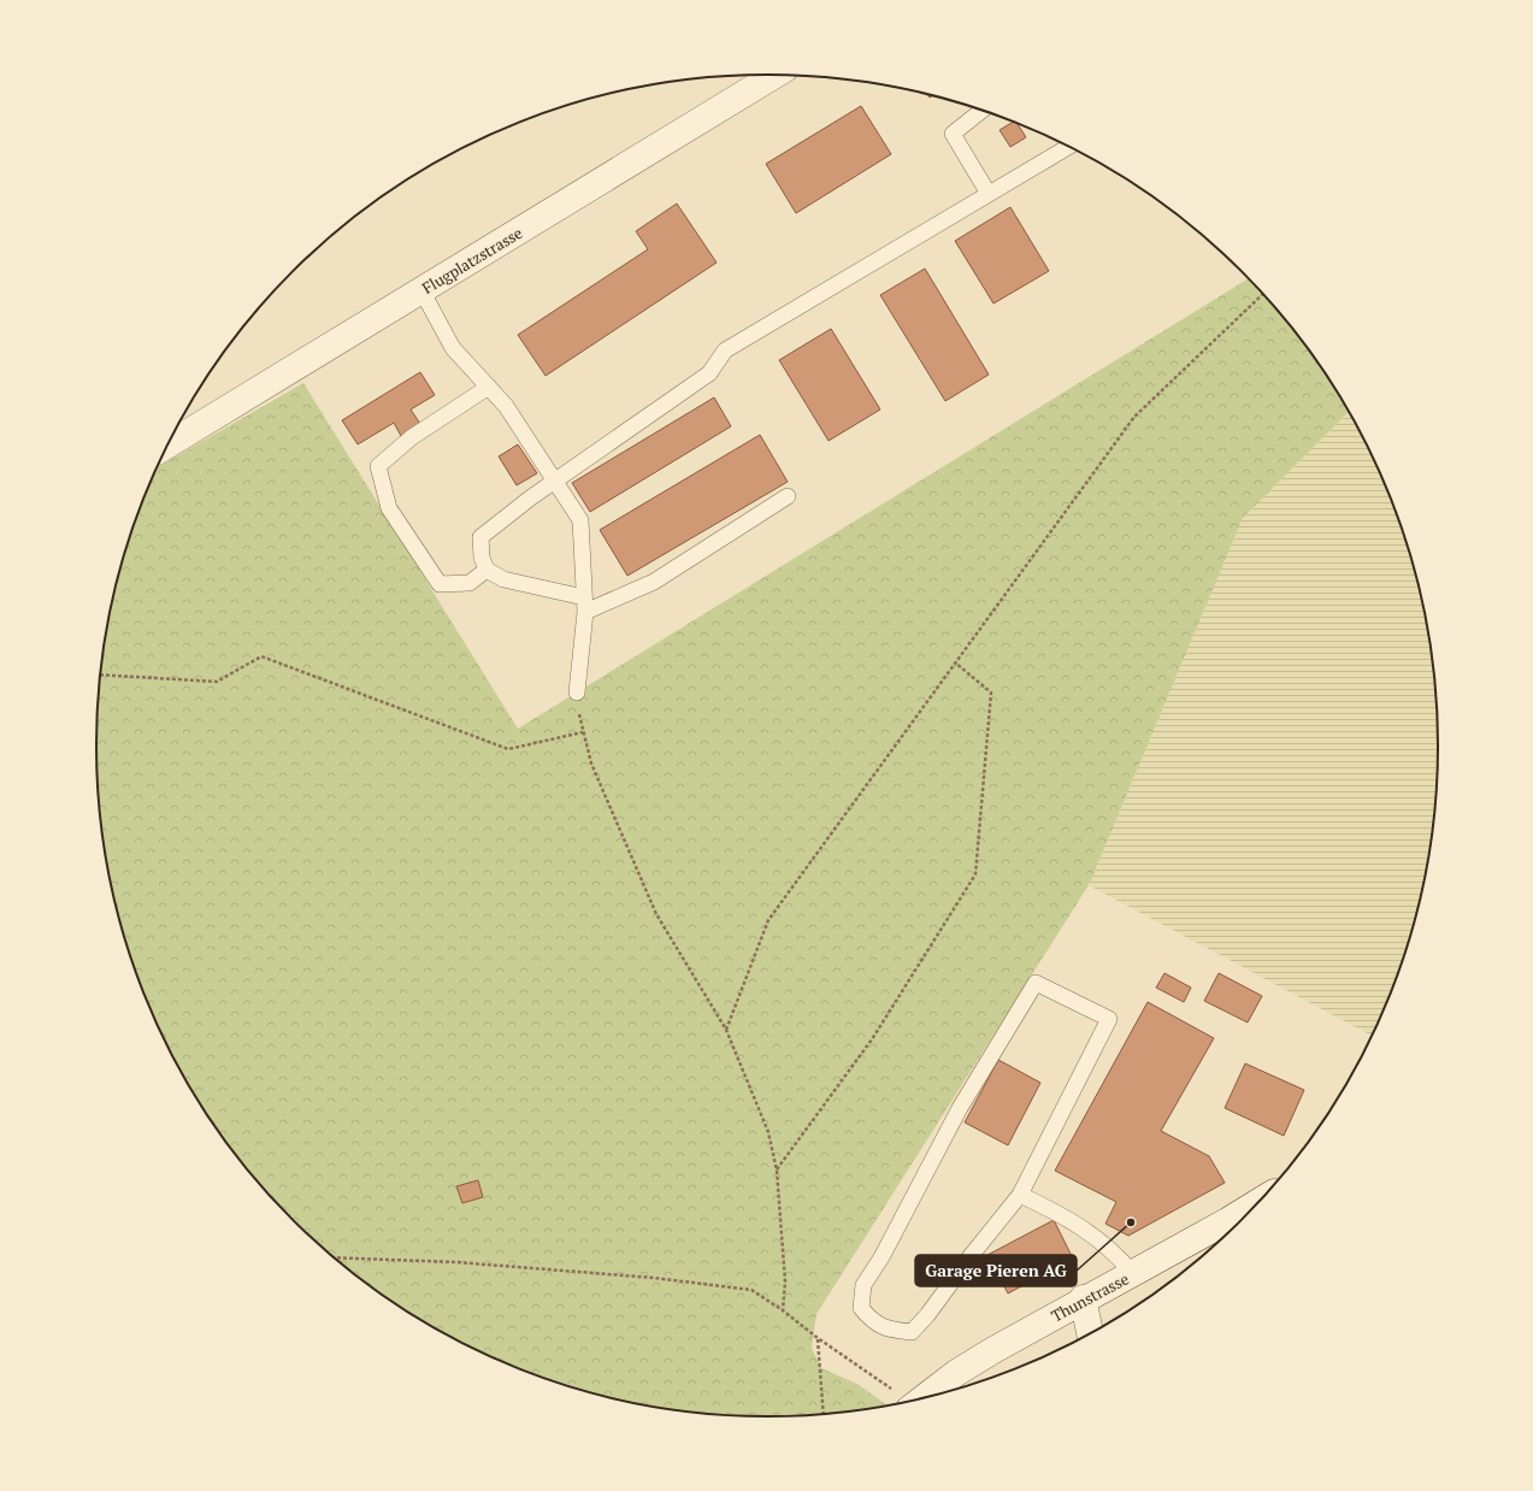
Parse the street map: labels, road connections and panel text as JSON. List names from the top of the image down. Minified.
{"streets":{"street":["Flugplatzstrasse","Thunstrasse"]},"places":["Garage Pieren AG"]}
